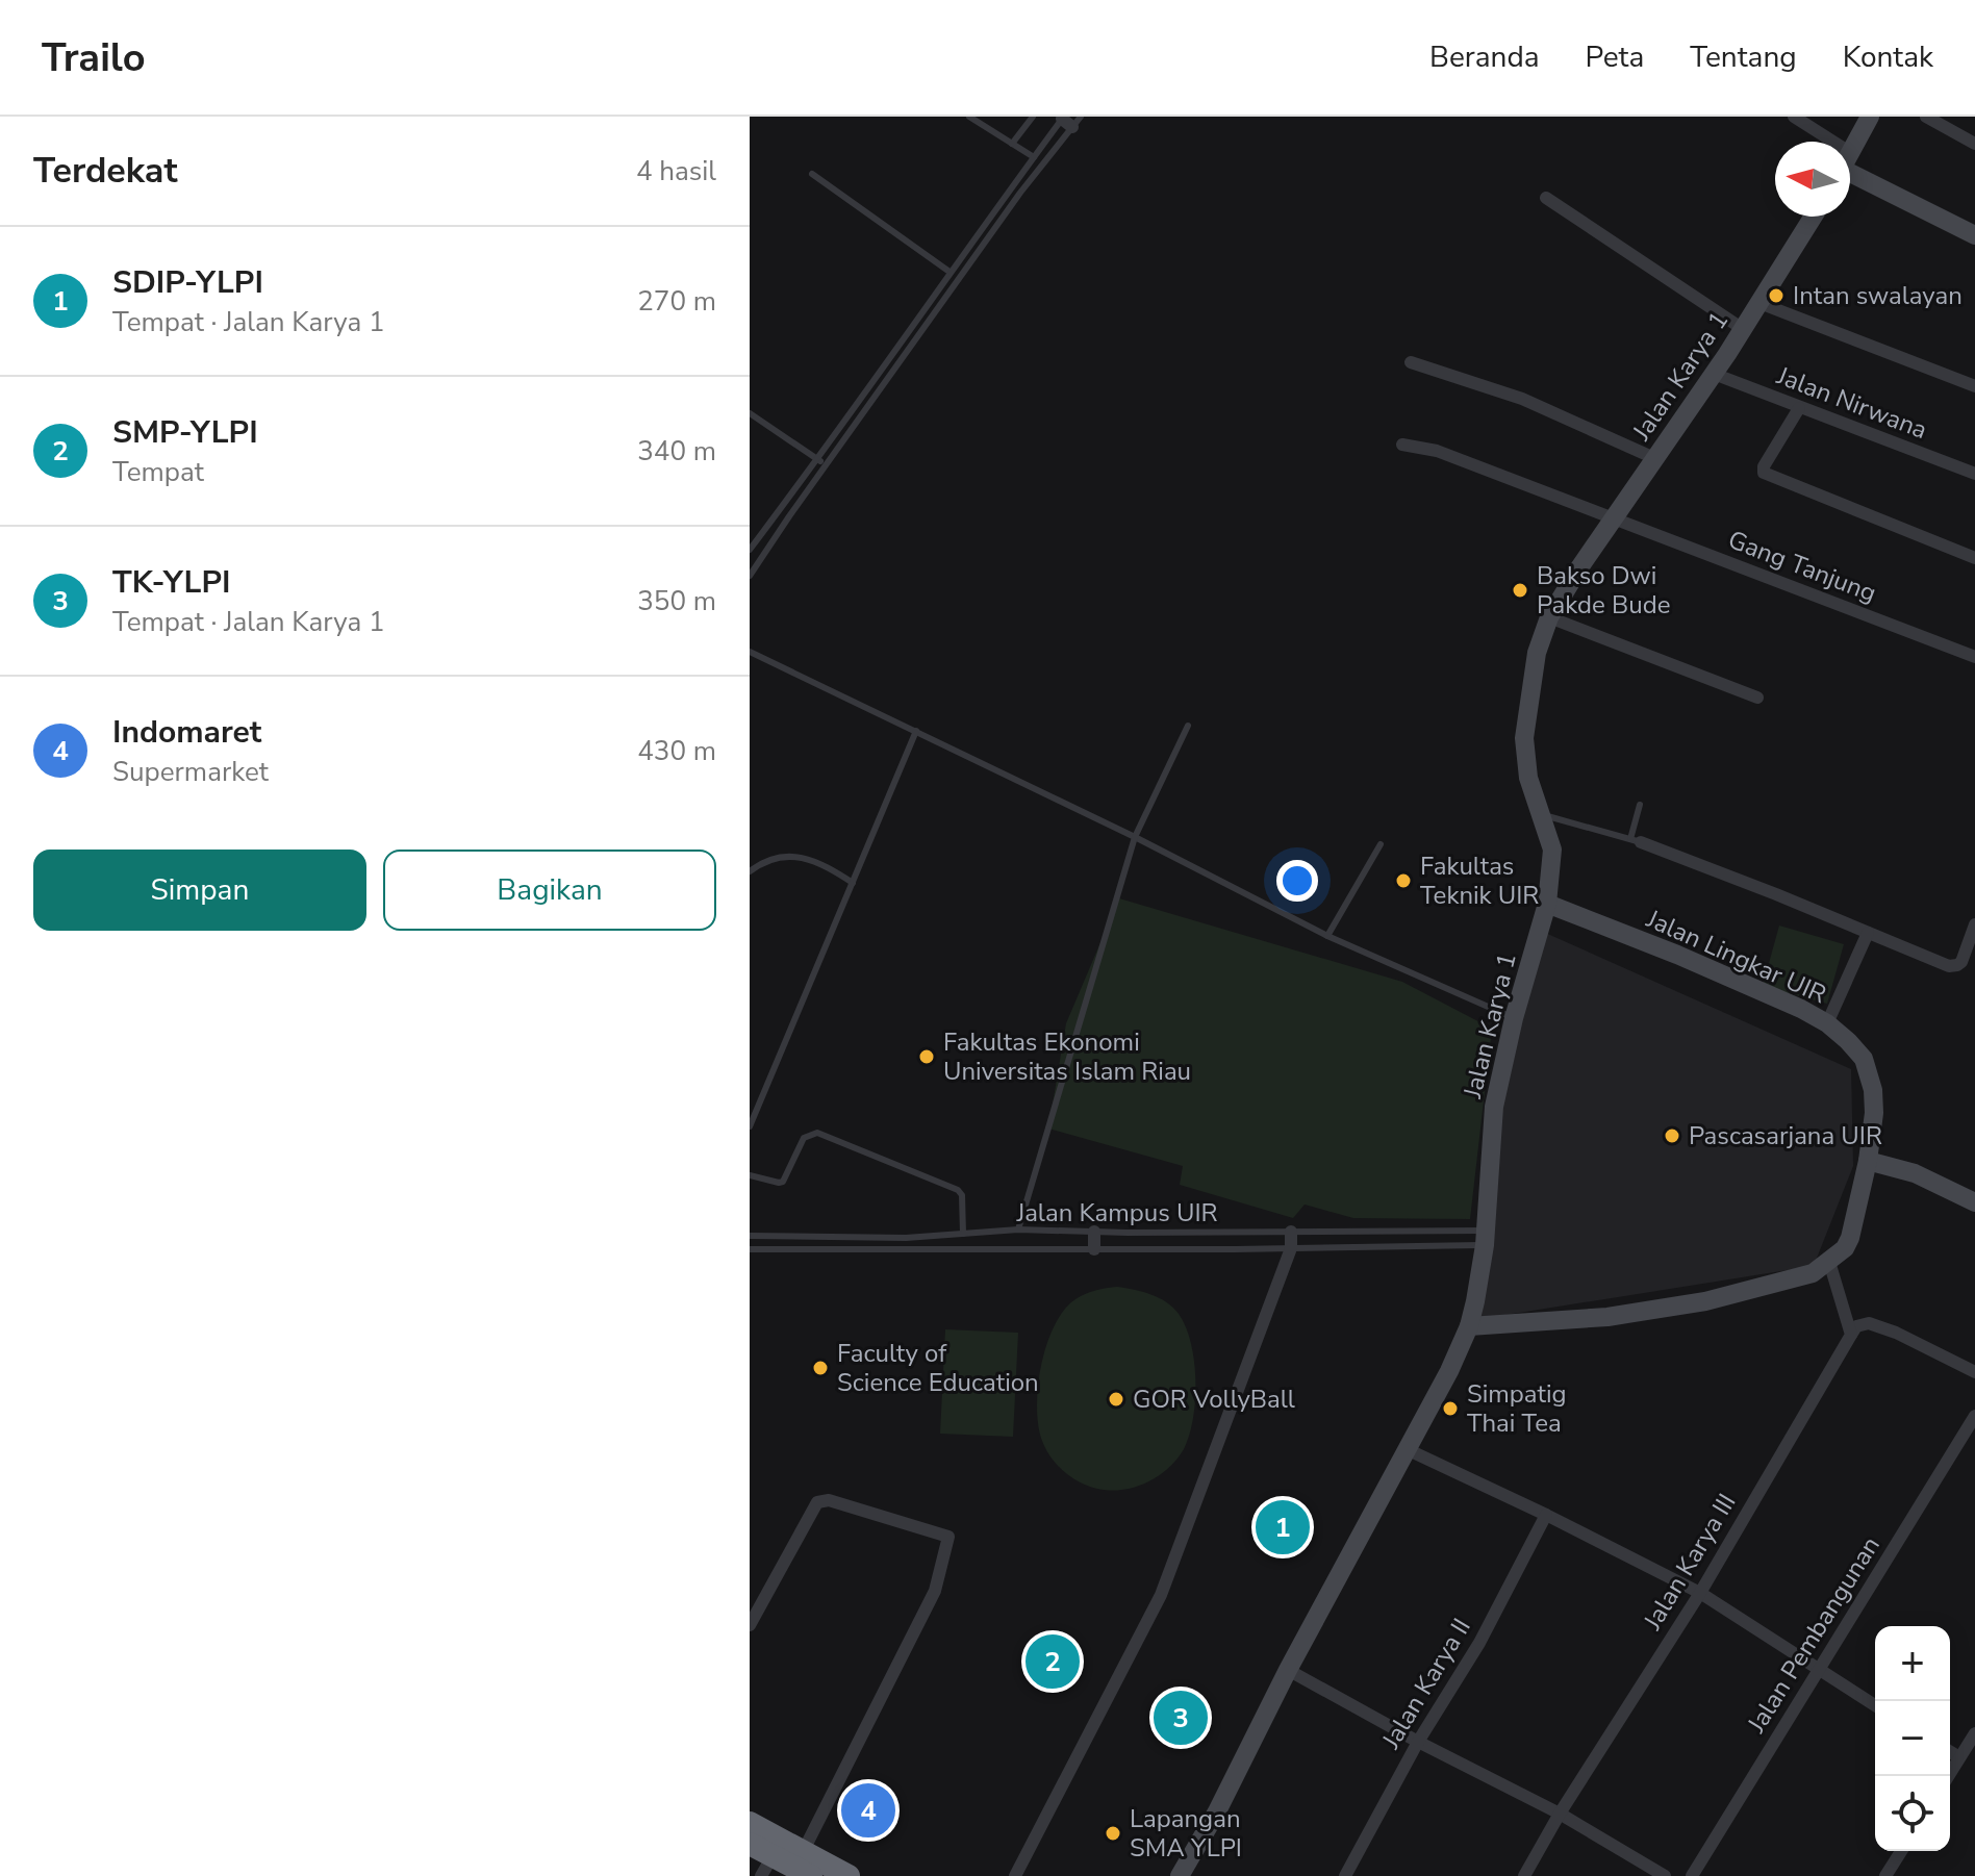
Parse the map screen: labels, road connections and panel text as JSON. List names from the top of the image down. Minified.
{"streets":{"street":["Jalan Karya 1","Jalan Nirwana","Gang Tanjung","Jalan Lingkar UIR","Jalan Karya III","Jalan Pembangunan","Jalan Karya II"],"lane":["Jalan Kampus UIR"]},"crossings":[["Jalan Karya 1","Jalan Nirwana"],["Jalan Karya 1","Gang Tanjung"],["Jalan Karya 1","Jalan Lingkar UIR"],["Jalan Karya 1","Jalan Kampus UIR"]],"places":["Intan swalayan","Bakso Dwi Pakde Bude","Fakultas Teknik UIR","Fakultas Ekonomi Universitas Islam Riau","Pascasarjana UIR","Faculty of Science Education","GOR VollyBall","Simpatig Thai Tea","Lapangan SMA YLPI"],"north":"left","page":{"header":"Trailo","nav":["Beranda","Peta","Tentang","Kontak"],"heading":["Terdekat","4 hasil"],"list":[{"mark":"1","name":"SDIP-YLPI","note":"Tempat · Jalan Karya 1","value":"270 m"},{"mark":"2","name":"SMP-YLPI","note":"Tempat","value":"340 m"},{"mark":"3","name":"TK-YLPI","note":"Tempat · Jalan Karya 1","value":"350 m"},{"mark":"4","name":"Indomaret","note":"Supermarket","value":"430 m"}],"buttons":["Simpan","Bagikan"],"pins":["1","2","3","4"],"map_buttons":["+","−"]}}
